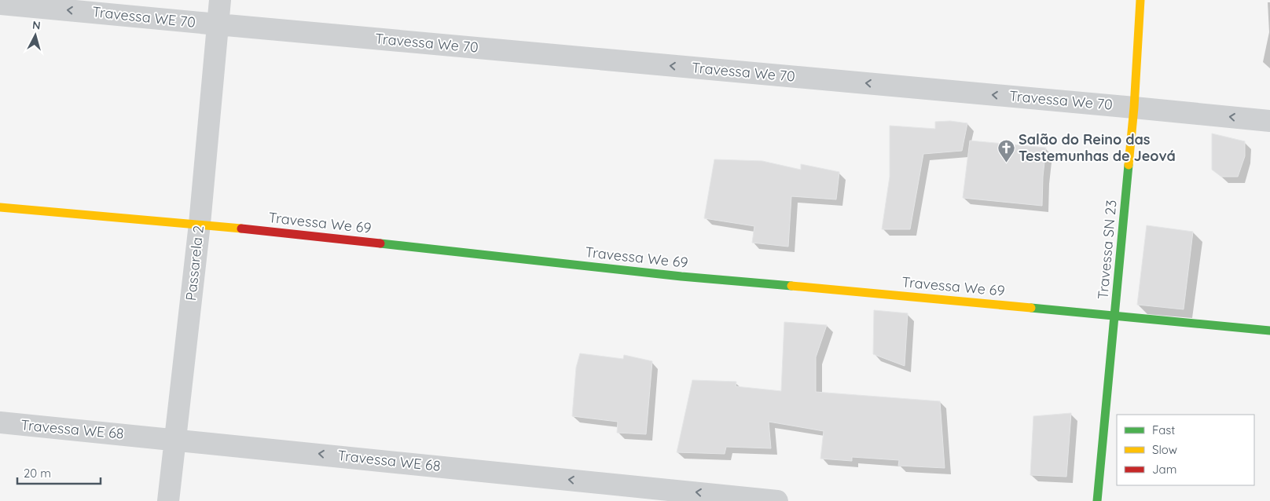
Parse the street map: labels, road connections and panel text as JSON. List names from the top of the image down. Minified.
{"streets":{"street":["Travessa WE 70","Travessa We 70","Travessa We 69","Travessa SN 23","Passarela 2","Travessa WE 68"]},"crossings":[["Travessa WE 70","Travessa We 70"],["Travessa WE 70","Passarela 2"],["Travessa We 70","Travessa SN 23"],["Travessa We 70","Passarela 2"],["Travessa We 69","Travessa SN 23"],["Travessa We 69","Passarela 2"],["Passarela 2","Travessa WE 68"]],"one_way":["Travessa WE 70","Travessa We 70","Travessa WE 68"],"places":{"church":["Salão do Reino das Testemunhas de Jeová"]},"legend":["Fast","Slow","Jam"],"scale_bar":"20 m","north":"top"}
